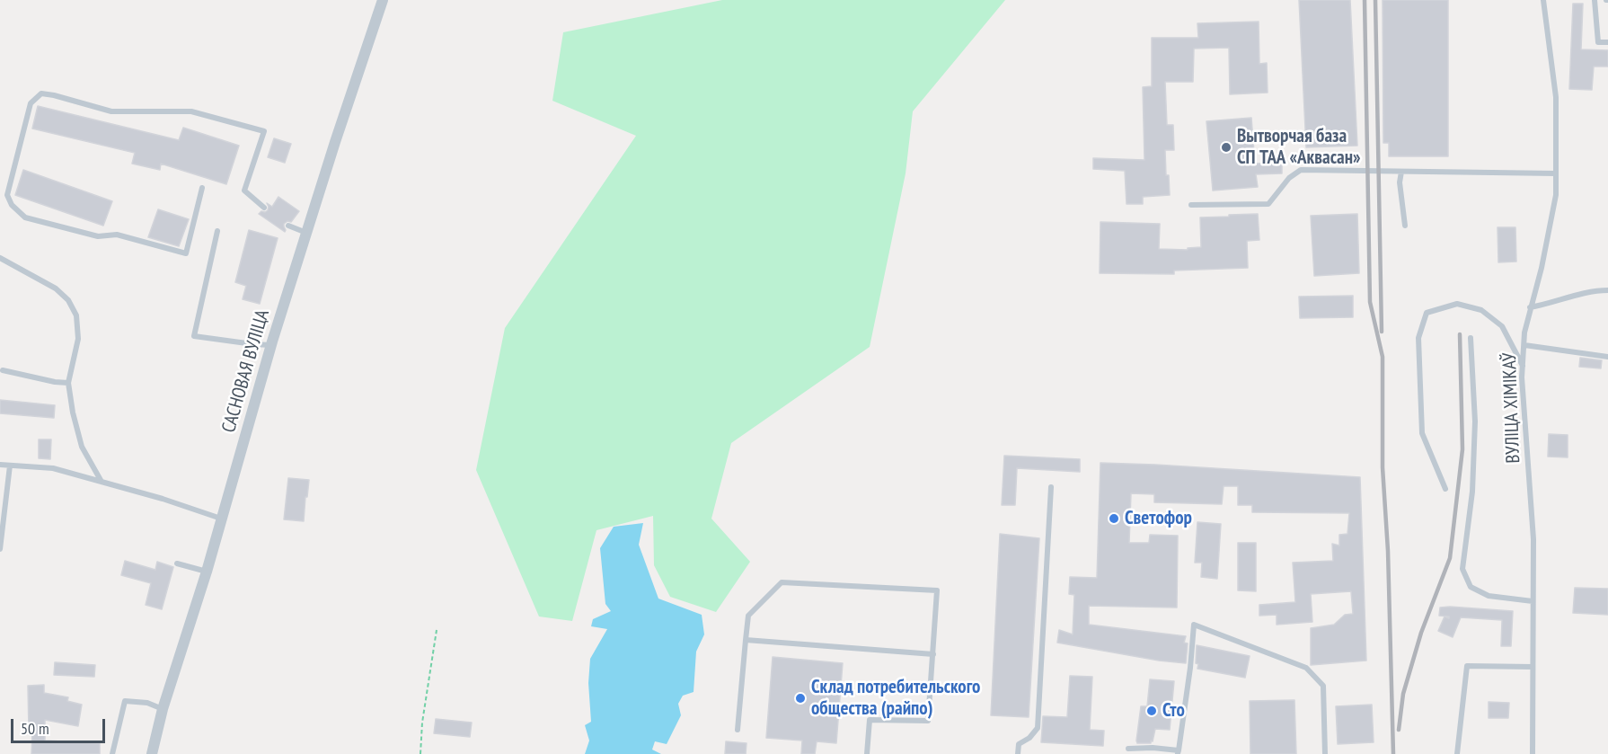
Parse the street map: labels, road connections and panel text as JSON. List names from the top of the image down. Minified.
{"streets":{"street":["САСНОВАЯ ВУЛІЦА"],"lane":["ВУЛІЦА ХІМІКАЎ"]},"places":["Вытворчая база СП ТАА «Аквасан»","Светофор","Склад потребительского общества (райпо)","Сто"],"scale_bar":"50 m"}
